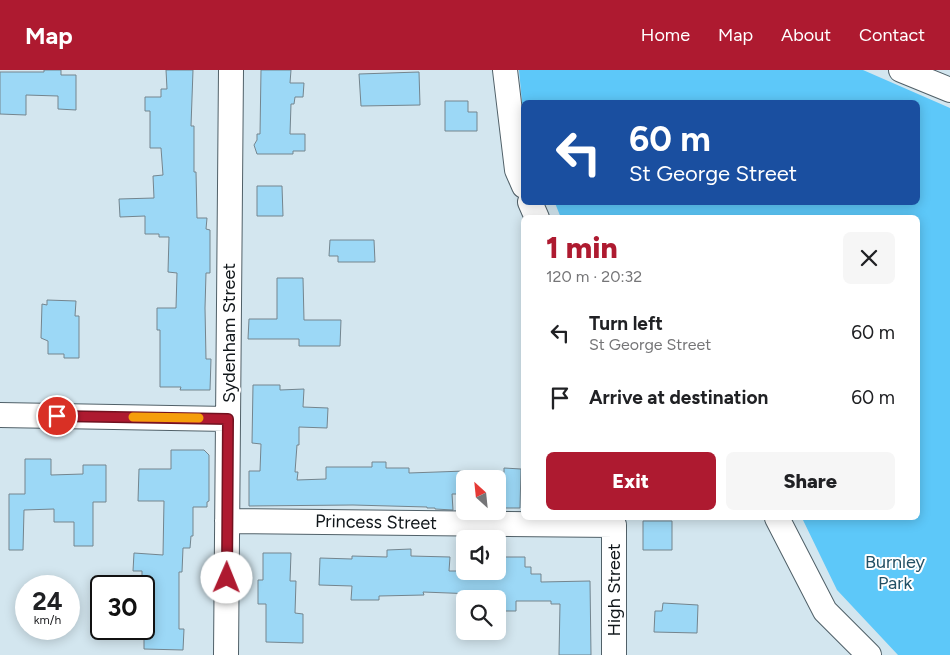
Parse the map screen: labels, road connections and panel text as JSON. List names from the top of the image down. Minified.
{"streets":{"street":["Sydenham Street","Princess Street","High Street"]},"crossings":[["Sydenham Street","Princess Street"],["Princess Street","High Street"]],"parks":["Burnley Park"],"north":"top left","page":{"header":"Map","nav":["Home","Map","About","Contact"],"turn":["60 m","St George Street"],"heading":["1 min","120 m · 20:32"],"list":[{"name":"Turn left","note":"St George Street","value":"60 m"},{"name":"Arrive at destination","value":"60 m"}],"buttons":["Exit","Share"],"speed":"24 km/h","limit":"30"}}
